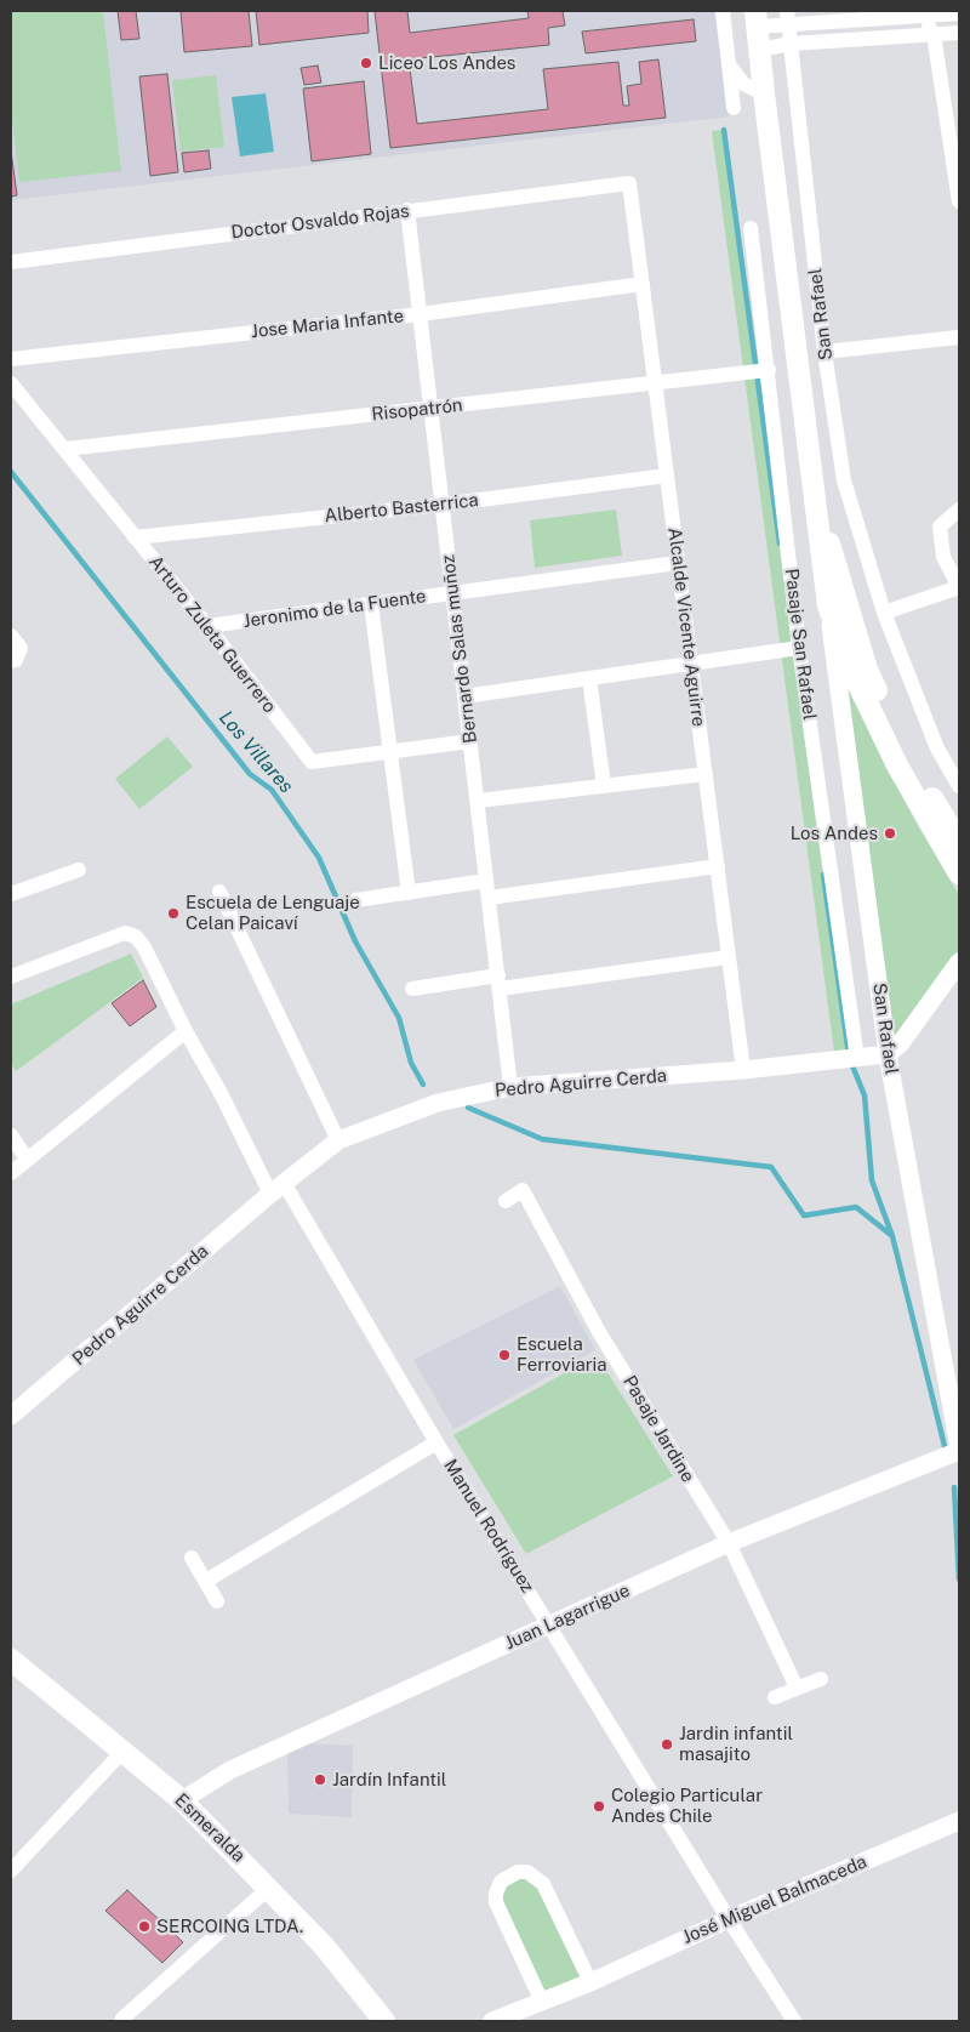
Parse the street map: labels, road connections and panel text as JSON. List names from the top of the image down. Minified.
{"streets":{"main road":["San Rafael","Esmeralda"],"street":["Doctor Osvaldo Rojas","Jose Maria Infante","Risopatrón","Alberto Basterrica","Jeronimo de la Fuente","Alcalde Vicente Aguirre","Arturo Zuleta Guerrero","Pasaje San Rafael","Bernardo Salas muñoz","Pedro Aguirre Cerda","Pasaje Jardine","Manuel Rodríguez","Juan Lagarrigue","José Miguel Balmaceda"]},"crossings":[["Doctor Osvaldo Rojas","Alcalde Vicente Aguirre"],["Doctor Osvaldo Rojas","Bernardo Salas muñoz"],["San Rafael","Pedro Aguirre Cerda"],["San Rafael","Juan Lagarrigue"],["Jose Maria Infante","Alcalde Vicente Aguirre"],["Jose Maria Infante","Bernardo Salas muñoz"],["Risopatrón","Alcalde Vicente Aguirre"],["Risopatrón","Arturo Zuleta Guerrero"],["Risopatrón","Pasaje San Rafael"],["Risopatrón","Bernardo Salas muñoz"],["Alberto Basterrica","Alcalde Vicente Aguirre"],["Alberto Basterrica","Arturo Zuleta Guerrero"],["Alberto Basterrica","Bernardo Salas muñoz"],["Jeronimo de la Fuente","Alcalde Vicente Aguirre"],["Jeronimo de la Fuente","Arturo Zuleta Guerrero"],["Jeronimo de la Fuente","Bernardo Salas muñoz"],["Alcalde Vicente Aguirre","Pedro Aguirre Cerda"],["Arturo Zuleta Guerrero","Bernardo Salas muñoz"],["Pasaje San Rafael","Pedro Aguirre Cerda"],["Bernardo Salas muñoz","Pedro Aguirre Cerda"],["Pedro Aguirre Cerda","Manuel Rodríguez"],["Pasaje Jardine","Juan Lagarrigue"],["Manuel Rodríguez","Juan Lagarrigue"],["Manuel Rodríguez","José Miguel Balmaceda"],["Juan Lagarrigue","Esmeralda"]],"water":["Los Villares"],"places":["Liceo Los Andes","Los Andes","Escuela de Lenguaje Celan Paicaví","Escuela Ferroviaria","Jardin infantil masajito","Jardín Infantil","Colegio Particular Andes Chile","SERCOING LTDA."]}
